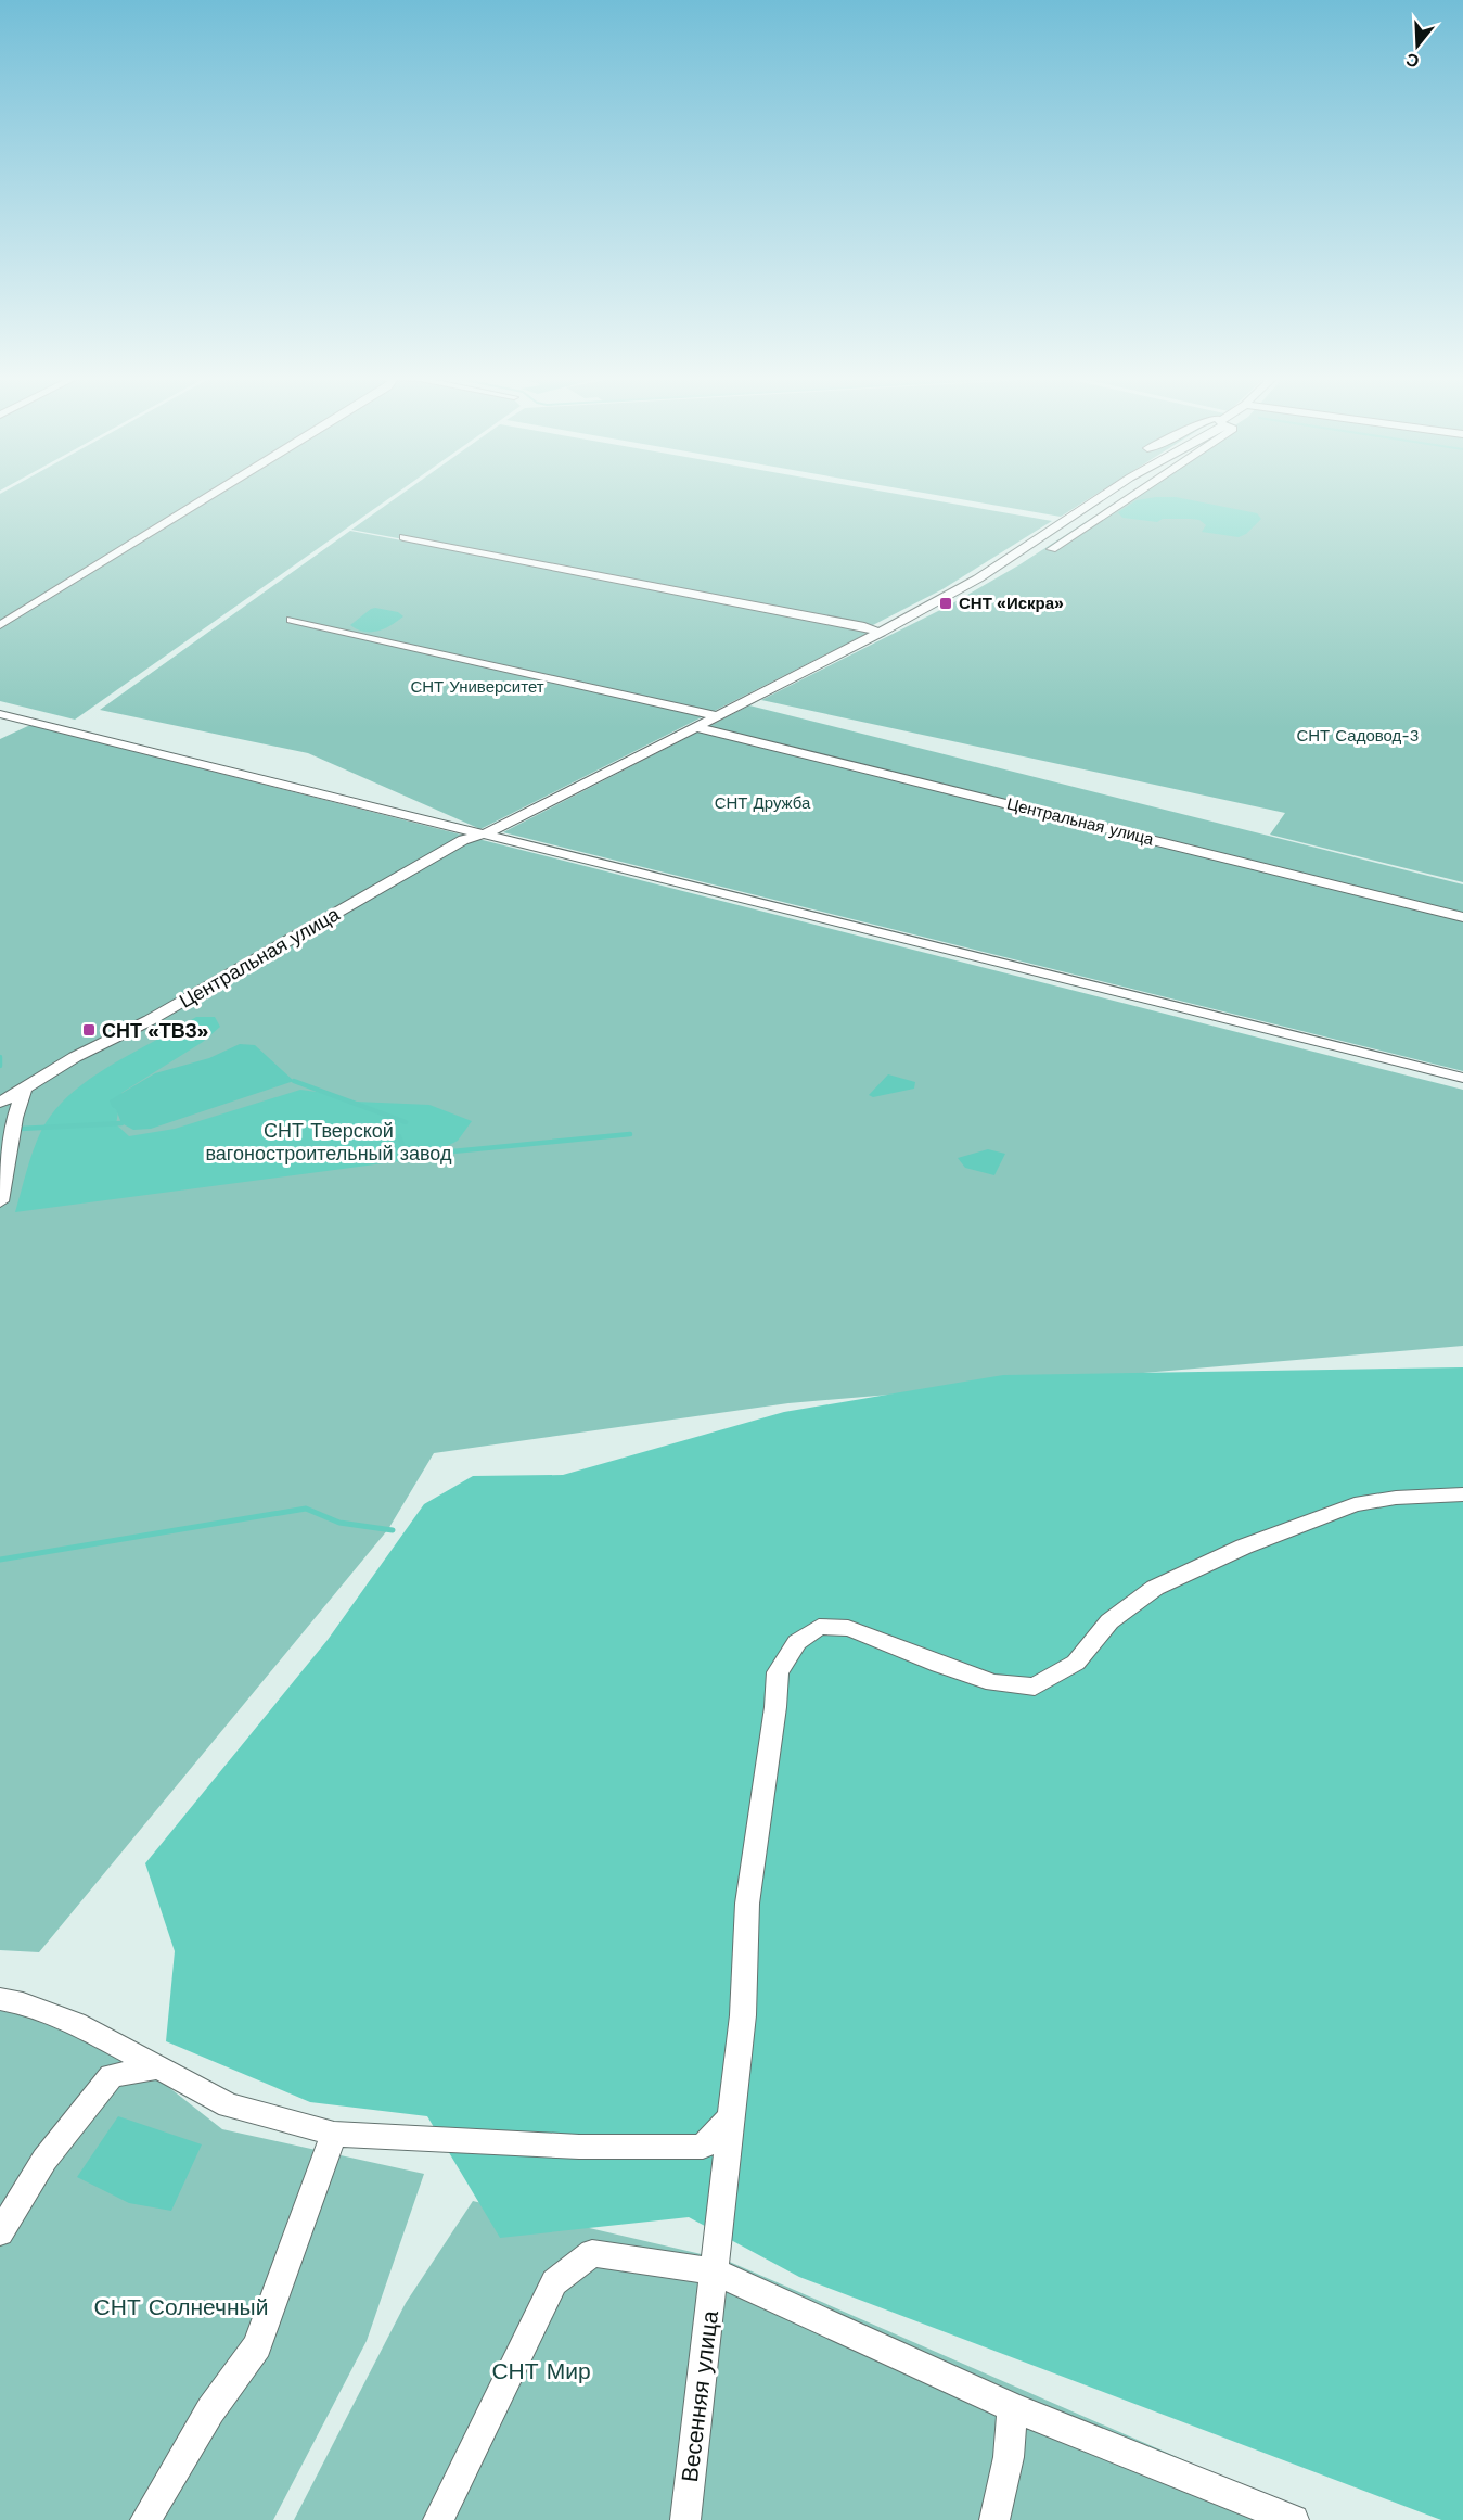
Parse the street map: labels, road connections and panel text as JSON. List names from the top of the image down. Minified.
{"streets":{"street":["Центральная улица","Весенняя улица"]},"parks":["СНТ Университет","СНТ Садовод-3","СНТ Дружба","СНТ Тверской вагоностроительный завод","СНТ Солнечный","СНТ Мир"],"places":{"transit":["СНТ «Искра»","СНТ «ТВЗ»"]},"north":"bottom"}
